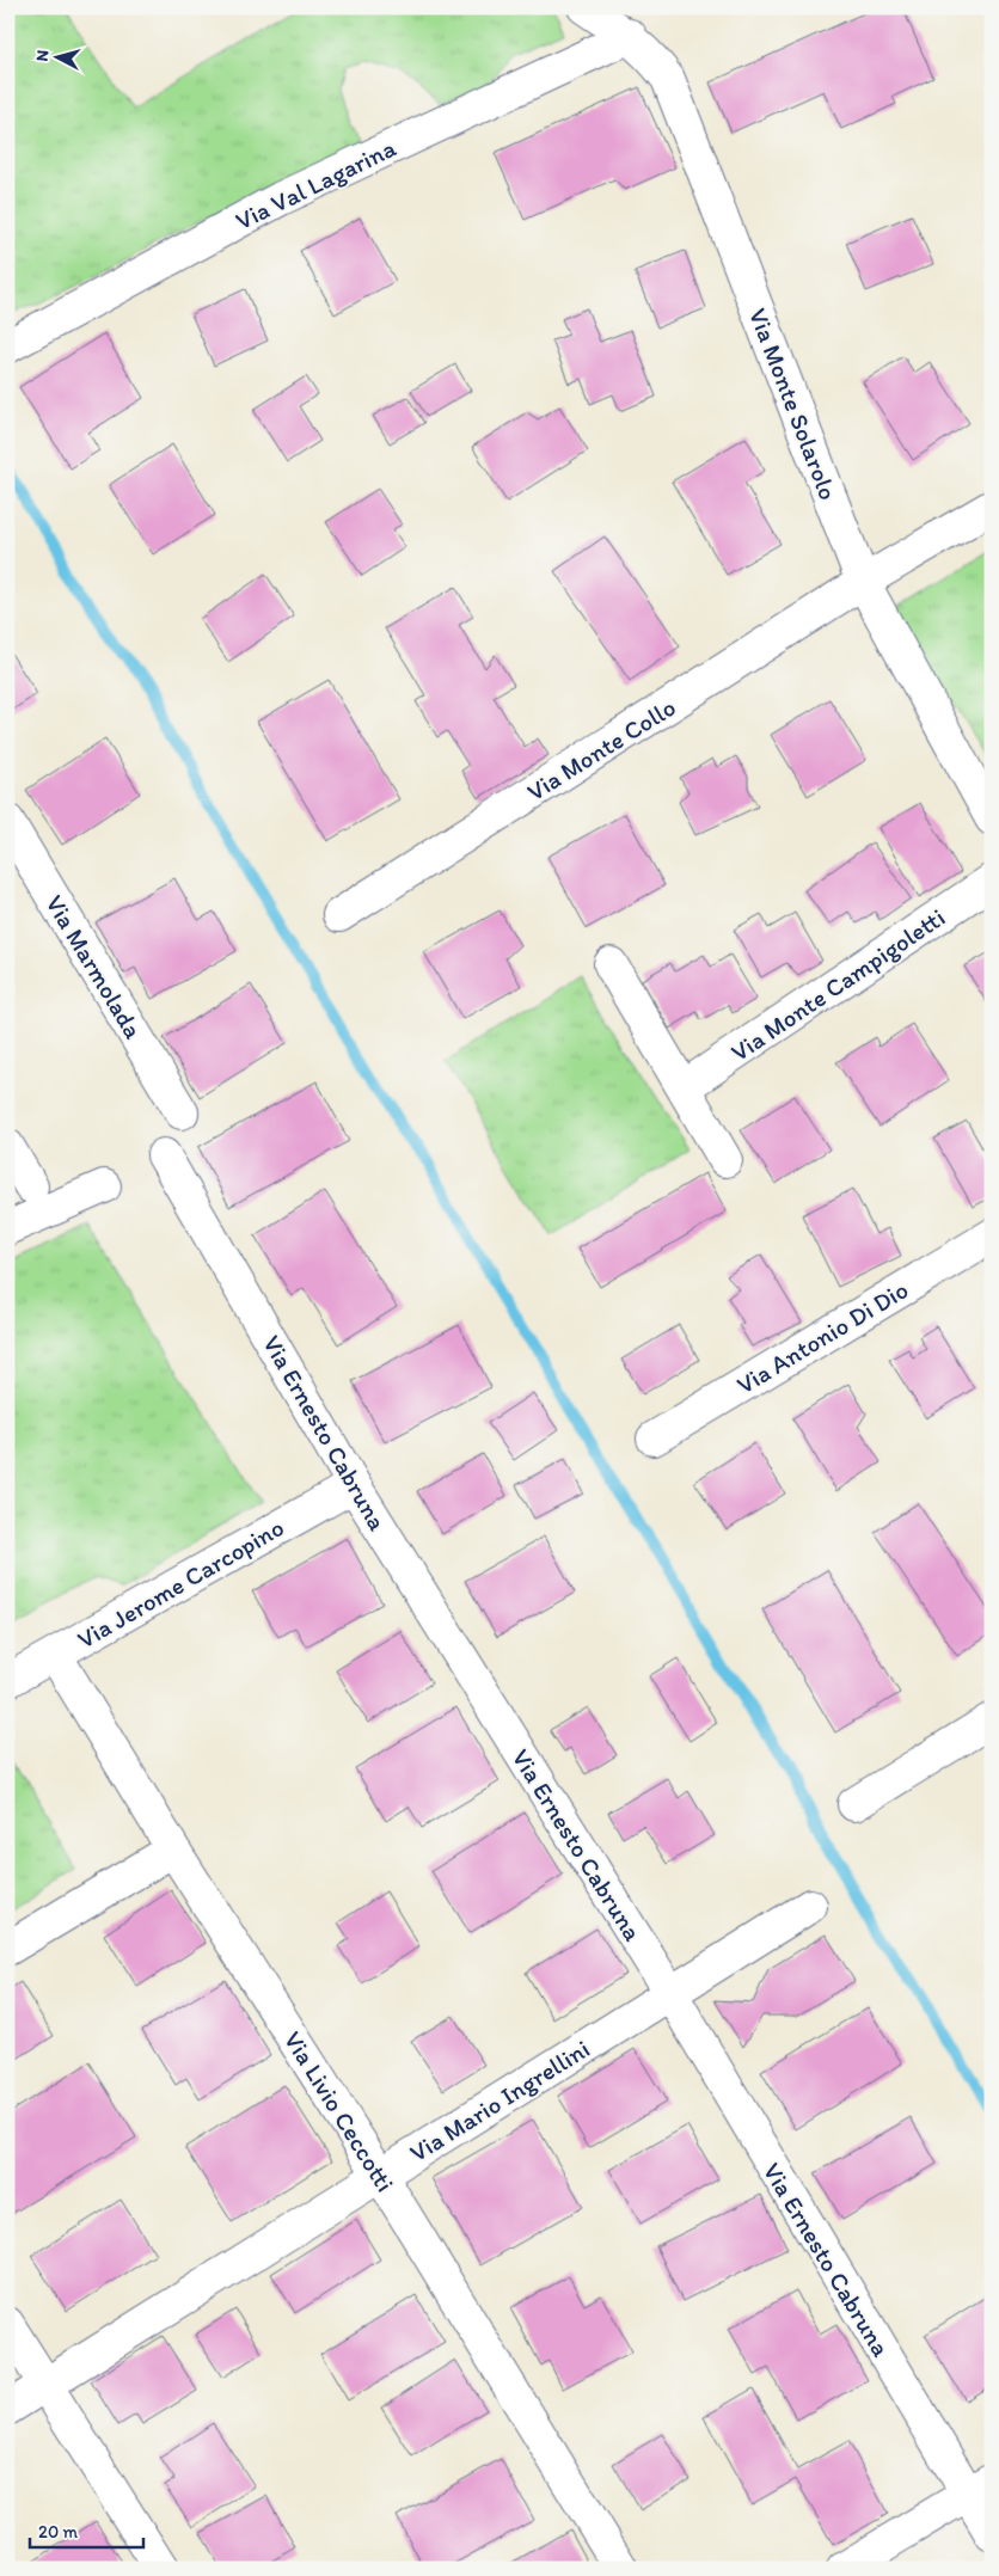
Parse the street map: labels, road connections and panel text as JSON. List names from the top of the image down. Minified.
{"streets":{"street":["Via Val Lagarina","Via Monte Solarolo","Via Monte Collo","Via Marmolada","Via Monte Campigoletti","Via Antonio Di Dio","Via Ernesto Cabruna","Via Jerome Carcopino","Via Mario Ingrellini","Via Livio Ceccotti"]},"crossings":[["Via Val Lagarina","Via Monte Solarolo"],["Via Monte Solarolo","Via Monte Collo"],["Via Ernesto Cabruna","Via Jerome Carcopino"],["Via Ernesto Cabruna","Via Mario Ingrellini"],["Via Jerome Carcopino","Via Livio Ceccotti"],["Via Mario Ingrellini","Via Livio Ceccotti"]],"scale_bar":"20 m","north":"left"}
